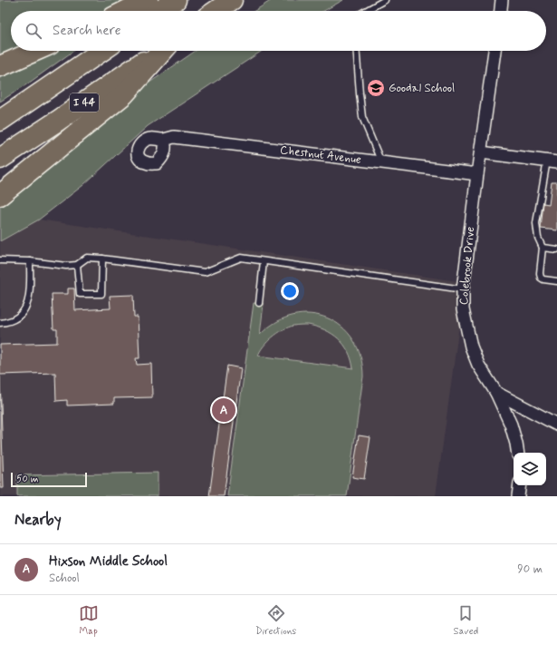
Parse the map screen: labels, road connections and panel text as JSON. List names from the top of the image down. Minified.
{"streets":{"highway":["I 44"],"street":["Chestnut Avenue","Colebrook Drive"]},"crossings":[["Chestnut Avenue","Colebrook Drive"]],"places":{"school or university":["Goodal School"]},"scale_bar":"50 m","page":{"search":"Search here","pins":"A","scale":"50 m","heading":"Nearby","list":[{"mark":"A","name":"Hixson Middle School","note":"School","value":"90 m"}],"nav":["Map","Directions","Saved"]}}
